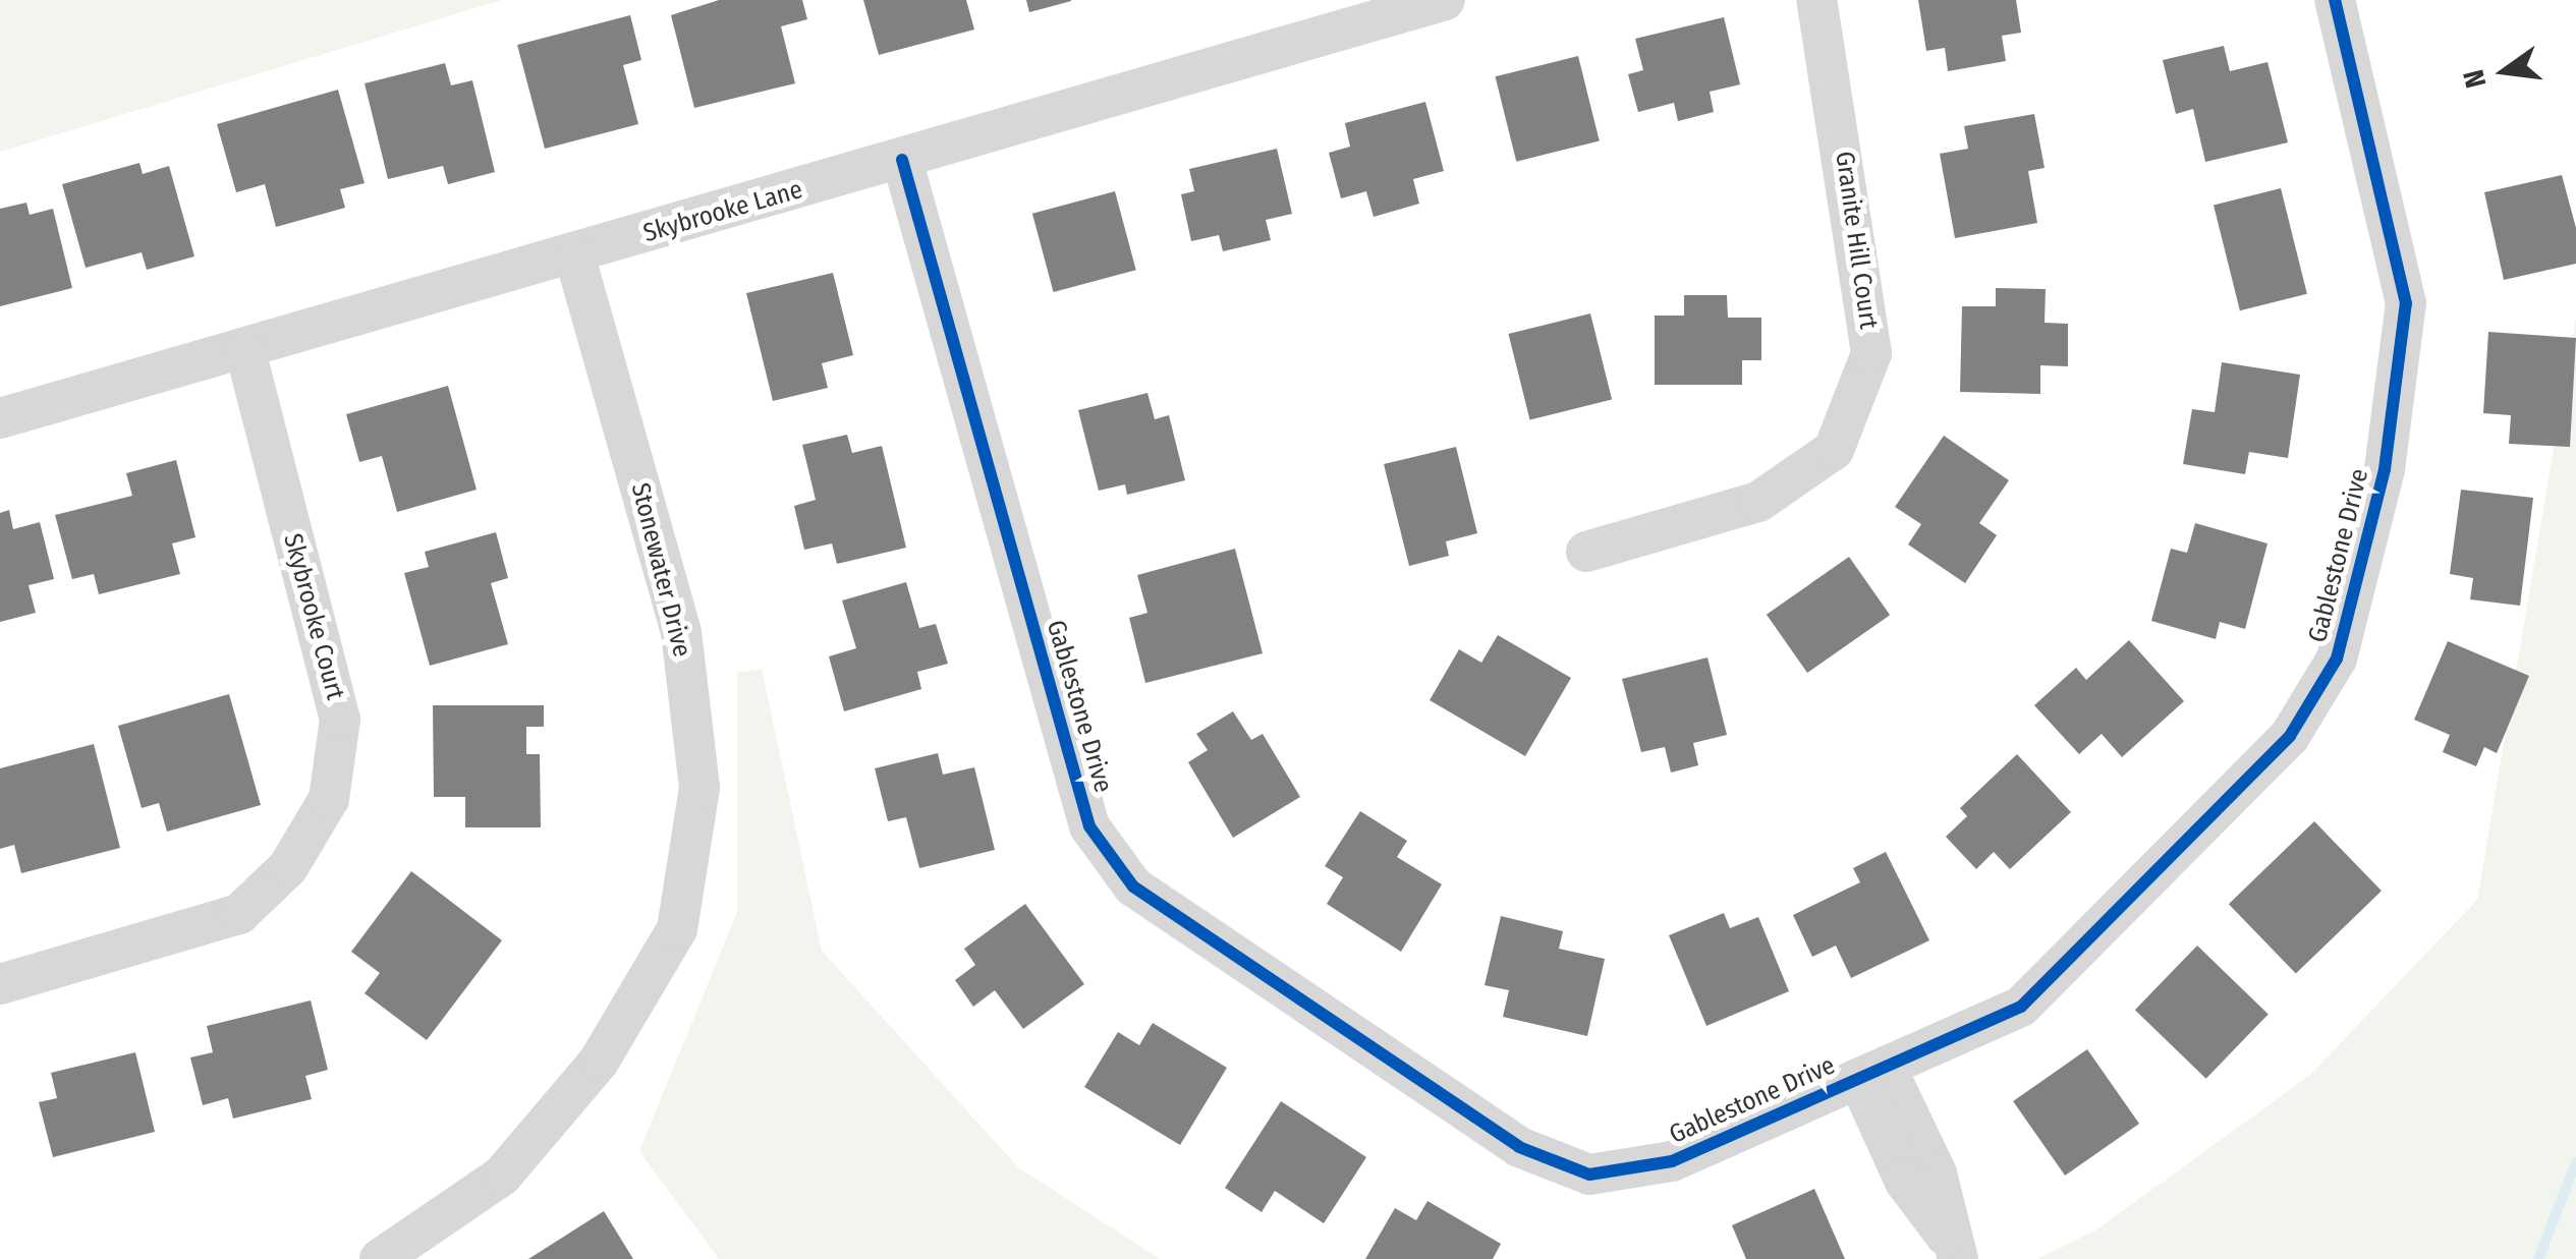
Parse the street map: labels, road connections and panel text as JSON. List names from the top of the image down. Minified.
{"streets":{"street":["Skybrooke Lane","Granite Hill Court","Gablestone Drive","Stonewater Drive","Skybrooke Court"]},"crossings":[["Skybrooke Lane","Gablestone Drive"],["Skybrooke Lane","Stonewater Drive"],["Skybrooke Lane","Skybrooke Court"]],"north":"left"}
